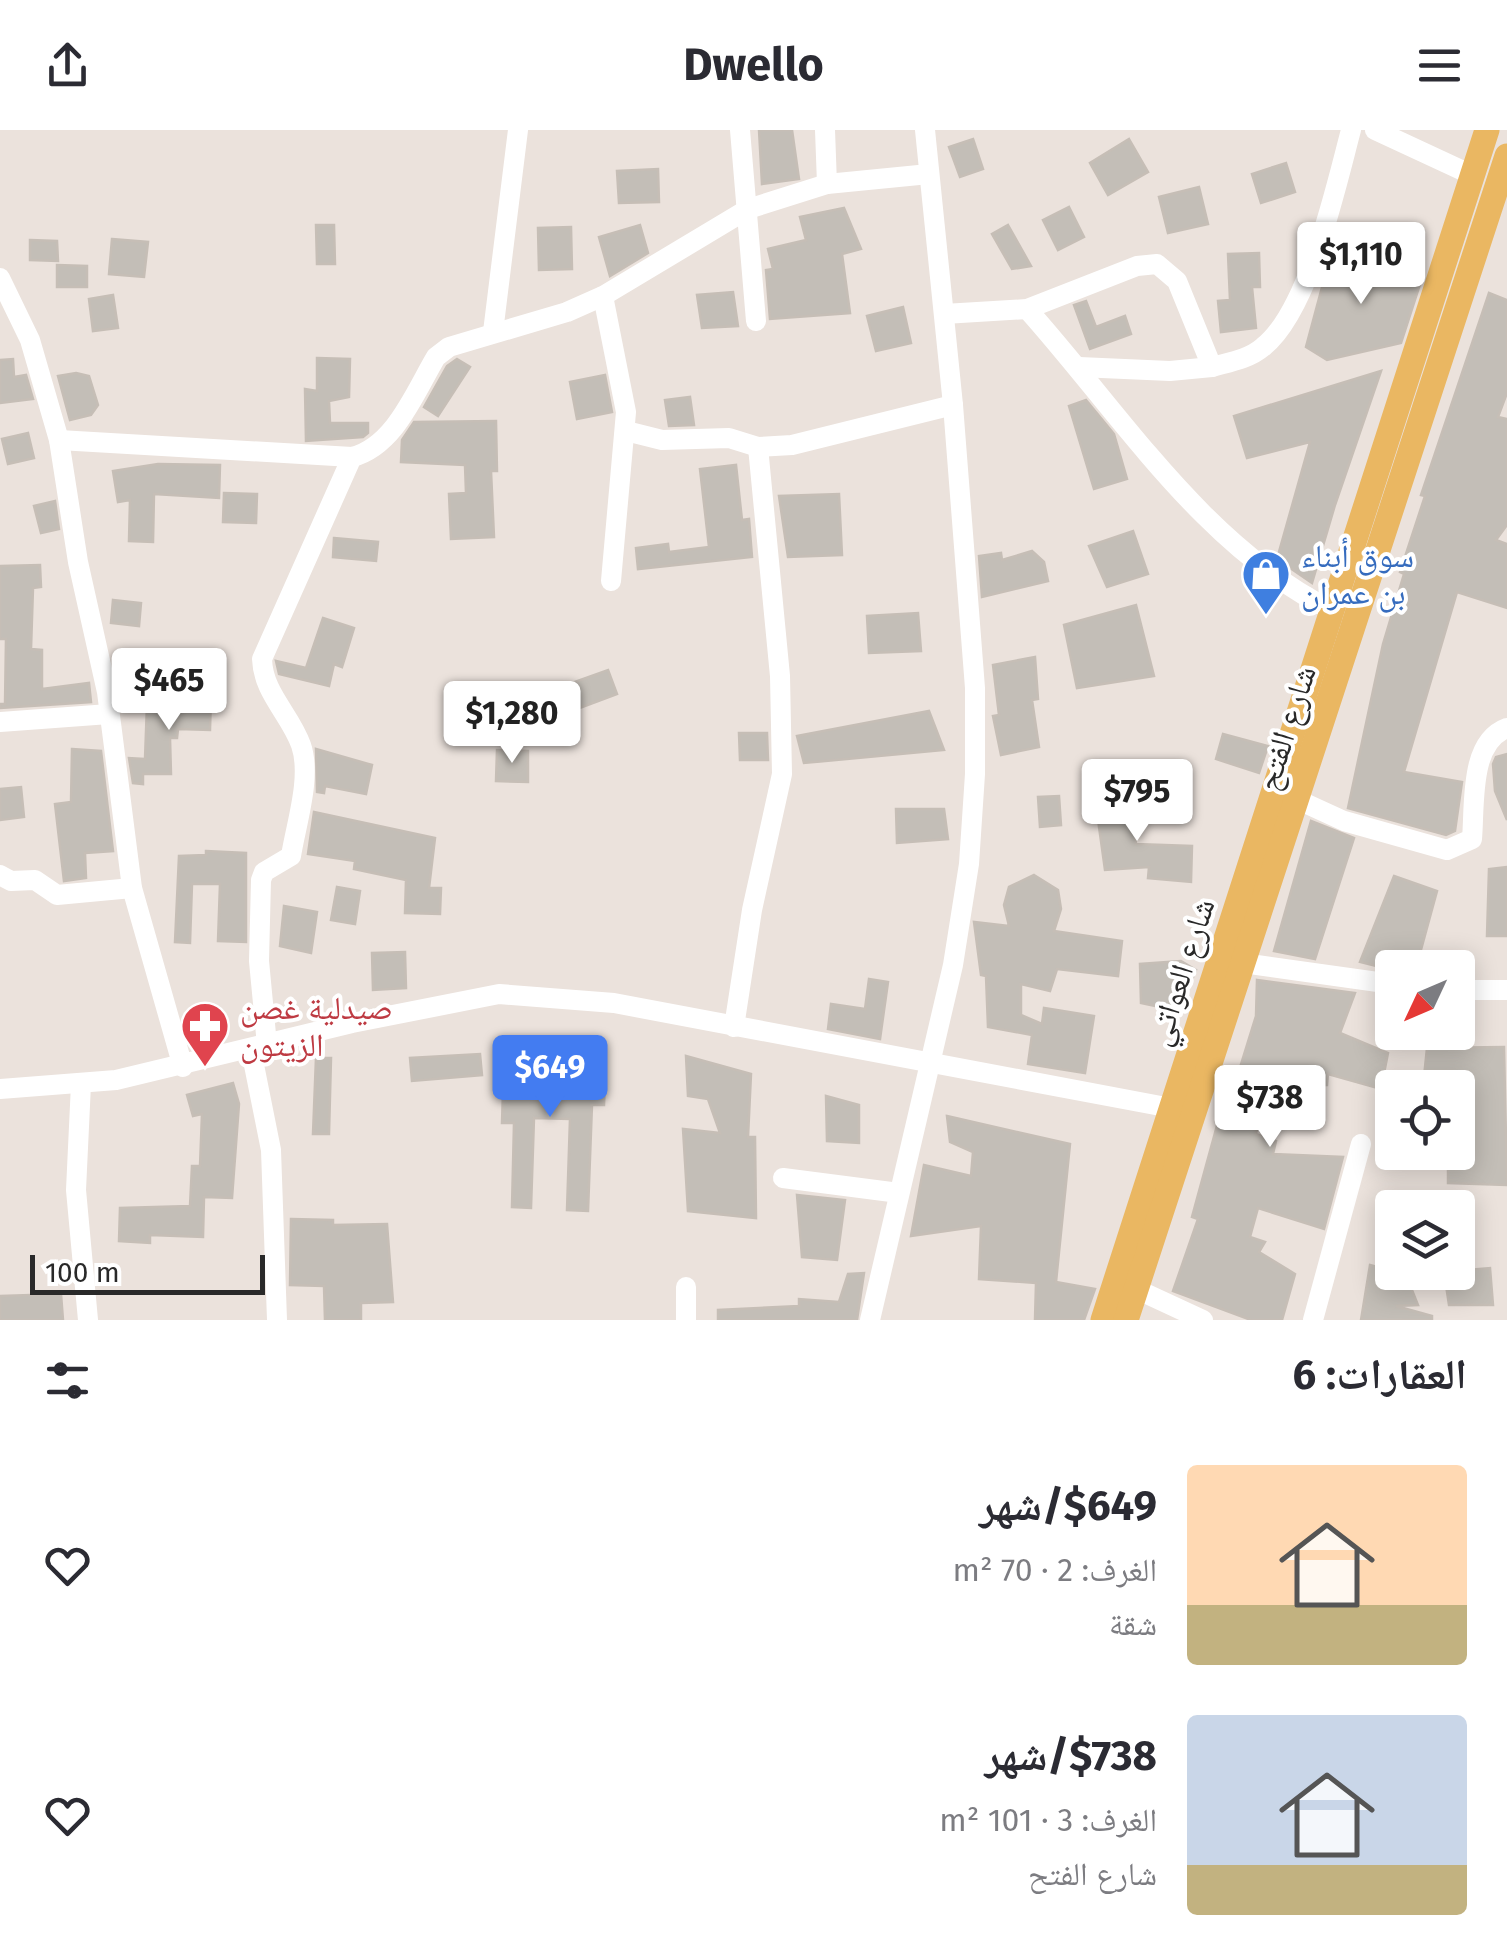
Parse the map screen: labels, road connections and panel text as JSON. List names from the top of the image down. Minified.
{"streets":{"main road":["شارع الفتح","شارع العواتي"]},"crossings":[["شارع الفتح","شارع العواتي"]],"places":{"shop":["سوق أبناء بن عمران"],"pharmacy":["صيدلية غصن الزيتون"]},"scale_bar":"100 m","north":"bottom left","page":{"header":"Dwello","price":["$1,110","$465","$1,280","$795","$649","$738"],"scale":"100 m","heading":"العقارات: 6","list":[{"name":"$649/شهر","note":"الغرف: 2 · 70 m² · شقة"},{"name":"$738/شهر","note":"الغرف: 3 · 101 m² · شارع الفتح"}]}}
